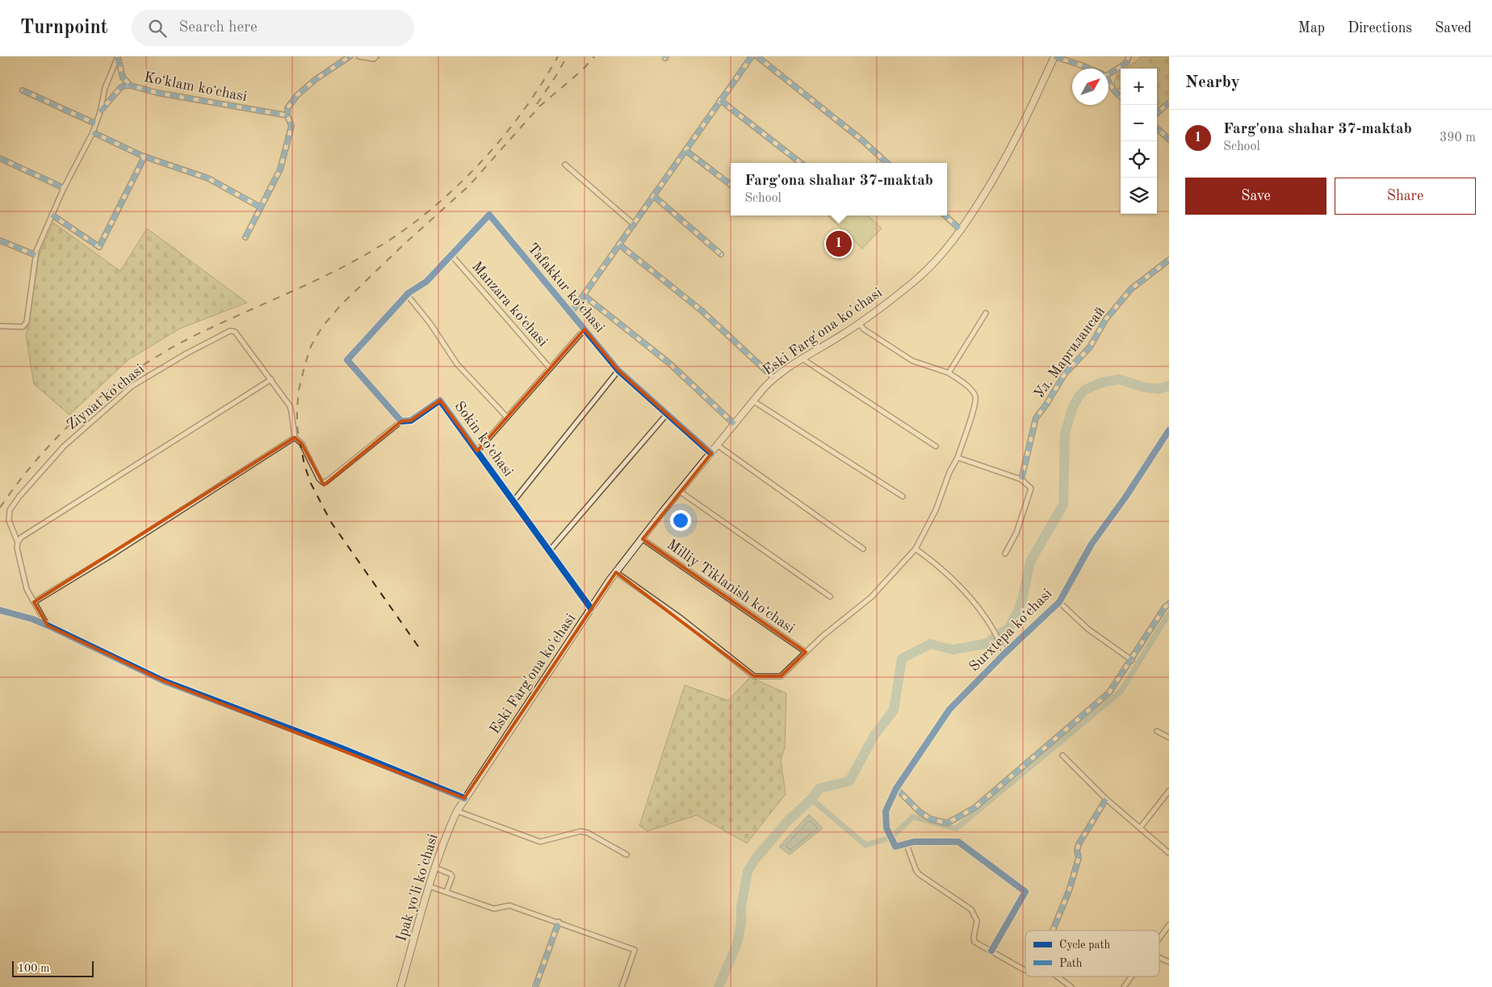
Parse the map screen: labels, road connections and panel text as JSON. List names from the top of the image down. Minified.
{"streets":{"main road":["Eski Farg'ona ko'chasi","Ipak yo'li ko'chasi"],"street":["Koʻklam koʻchasi","Tafakkur koʻchasi","Manzara koʻchasi","Ул. Маргилансай","Ziynat koʻchasi","Sokin koʻchasi","Milliy Tiklanish koʻchasi","Surxtepa koʻchasi"]},"crossings":[["Tafakkur koʻchasi","Manzara koʻchasi"],["Tafakkur koʻchasi","Eski Farg'ona ko'chasi"],["Tafakkur koʻchasi","Sokin koʻchasi"],["Manzara koʻchasi","Sokin koʻchasi"],["Eski Farg'ona ko'chasi","Sokin koʻchasi"],["Eski Farg'ona ko'chasi","Milliy Tiklanish koʻchasi"],["Eski Farg'ona ko'chasi","Ipak yo'li ko'chasi"]],"legend":["Cycle path","Path"],"scale_bar":"100 m","north":"top right","page":{"header":"Turnpoint","search":"Search here","nav":["Map","Directions","Saved"],"heading":"Nearby","map_buttons":["+","−"],"list":[{"mark":"1","name":"Farg'ona shahar 37-maktab","note":"School","value":"390 m"}],"popup":["Farg'ona shahar 37-maktab","School"],"buttons":["Save","Share"],"pins":"1","scale":"100 m"}}
